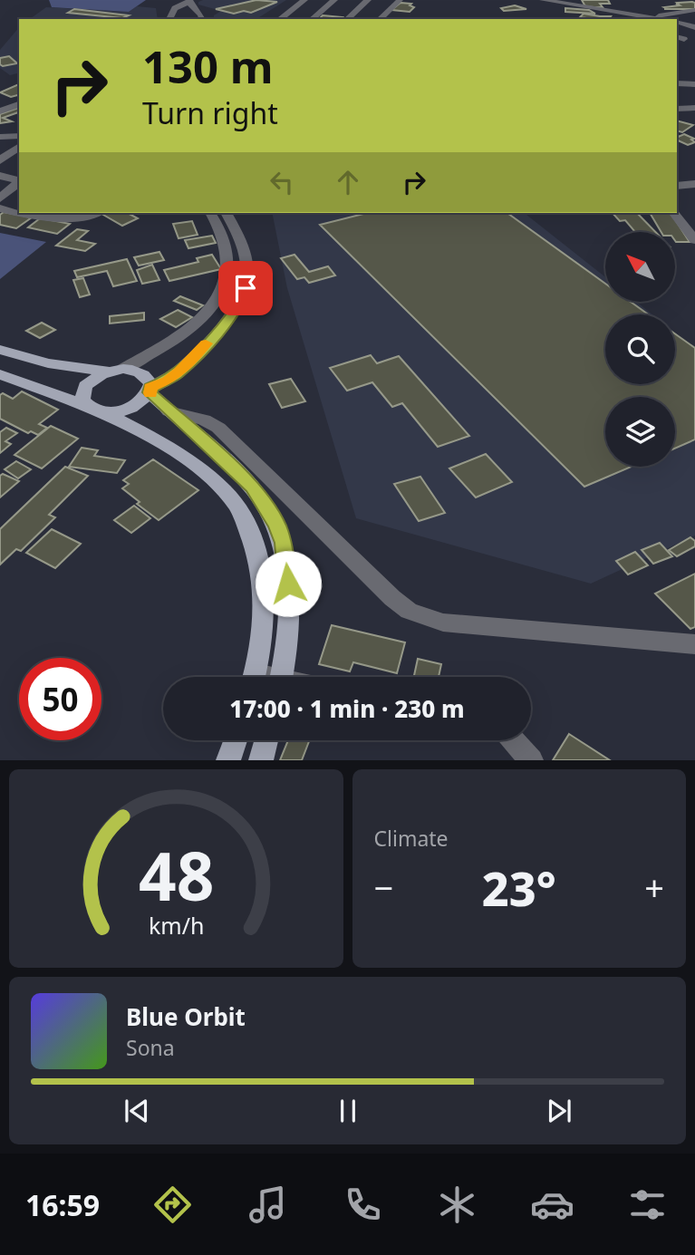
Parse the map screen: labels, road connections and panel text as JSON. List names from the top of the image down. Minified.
{"north":"top left","page":{"turn":["130 m","Turn right"],"limit":"50","trip":"17:00 · 1 min · 230 m","tile":"Climate","heat":["−","23°","+"],"song":["Blue Orbit","Sona"],"tabs":"16:59","gauge":["48","km/h"]}}
